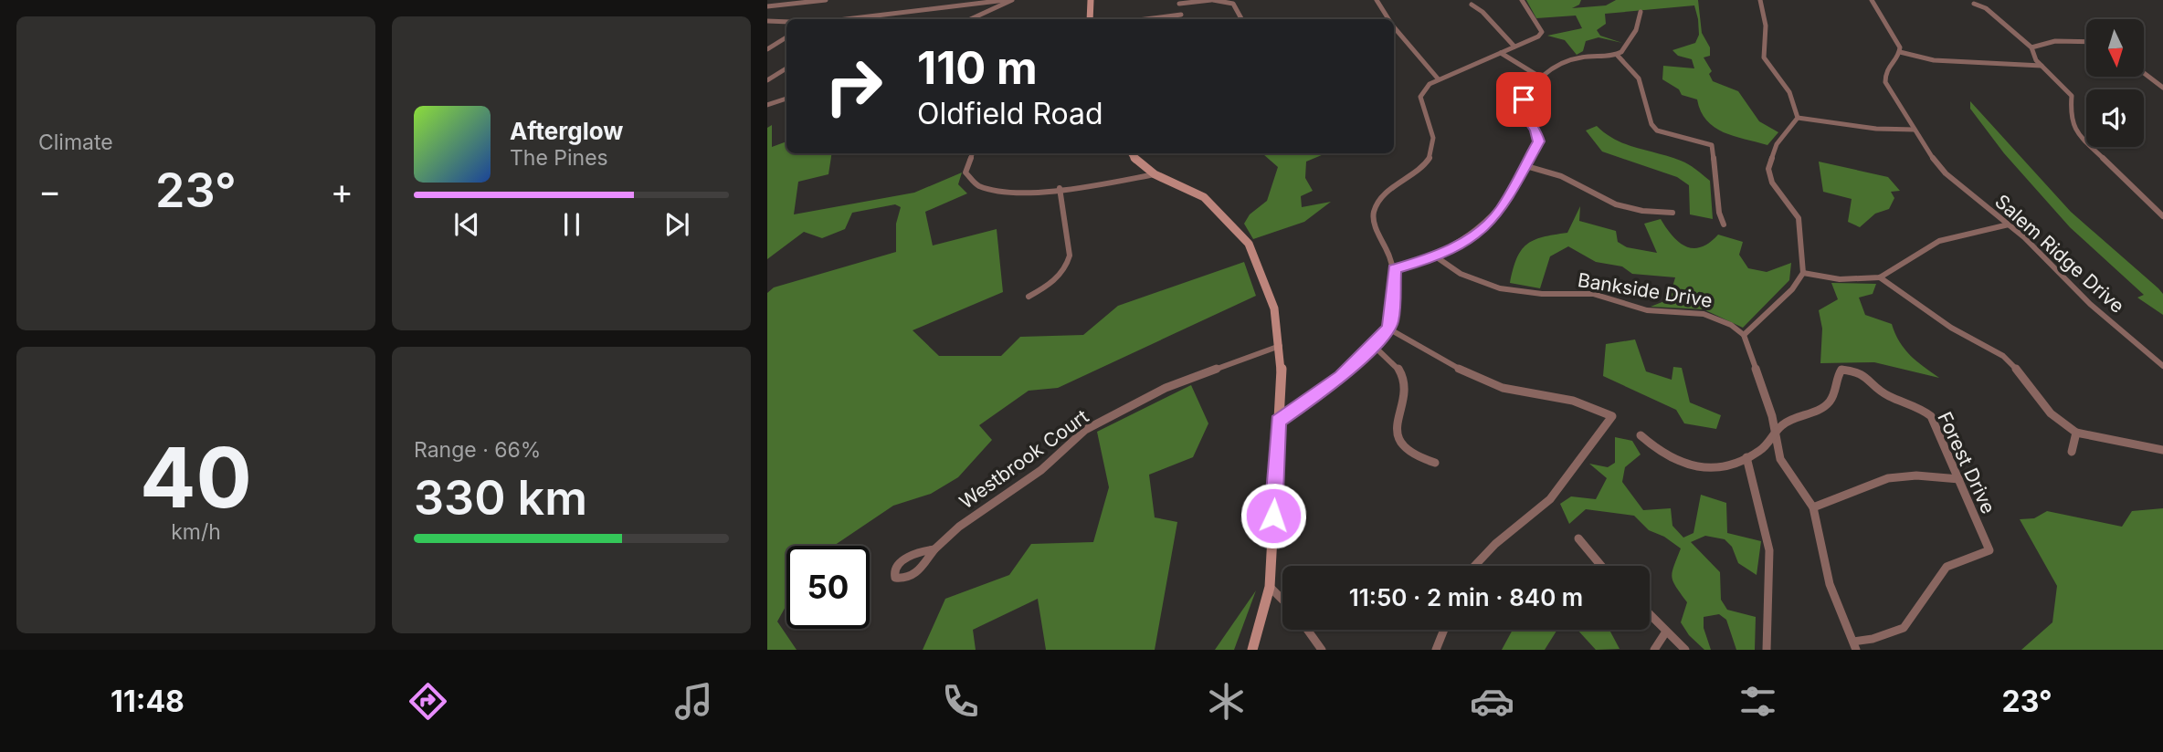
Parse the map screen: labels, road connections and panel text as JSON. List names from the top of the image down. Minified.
{"streets":{"street":["Salem Ridge Drive","Bankside Drive","Westbrook Court","Forest Drive"]},"north":"bottom","page":{"tile":["Climate",["40","km/h"],["Range · 66%","330 km"]],"turn":["110 m","Oldfield Road"],"song":["Afterglow","The Pines"],"heat":["−","23°","+"],"limit":"50","trip":"11:50 · 2 min · 840 m","tabs":["11:48","23°"]}}
